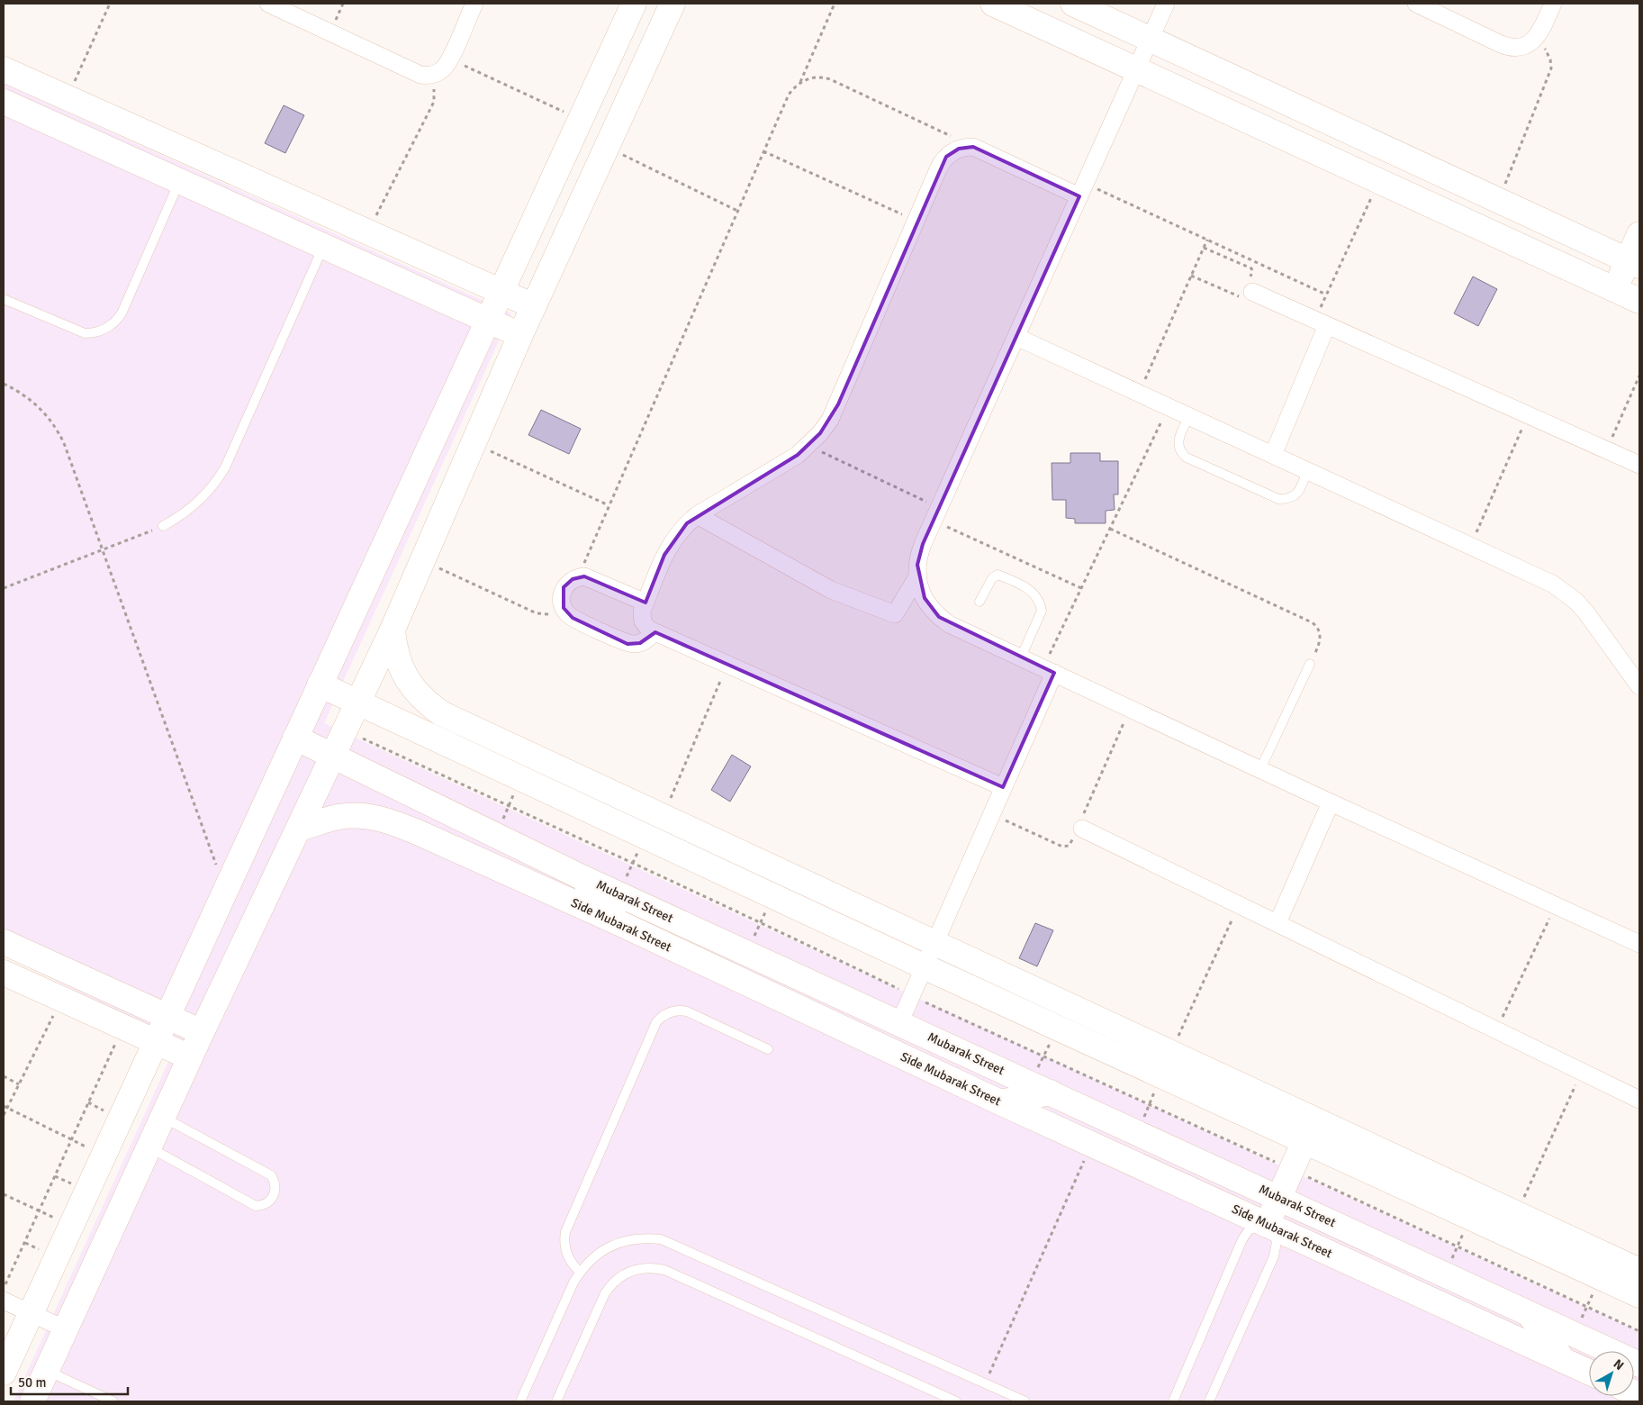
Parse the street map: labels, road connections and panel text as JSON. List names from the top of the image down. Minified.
{"streets":{"main road":["Mubarak Street","Side Mubarak Street"]},"scale_bar":"50 m","north":"top right"}
